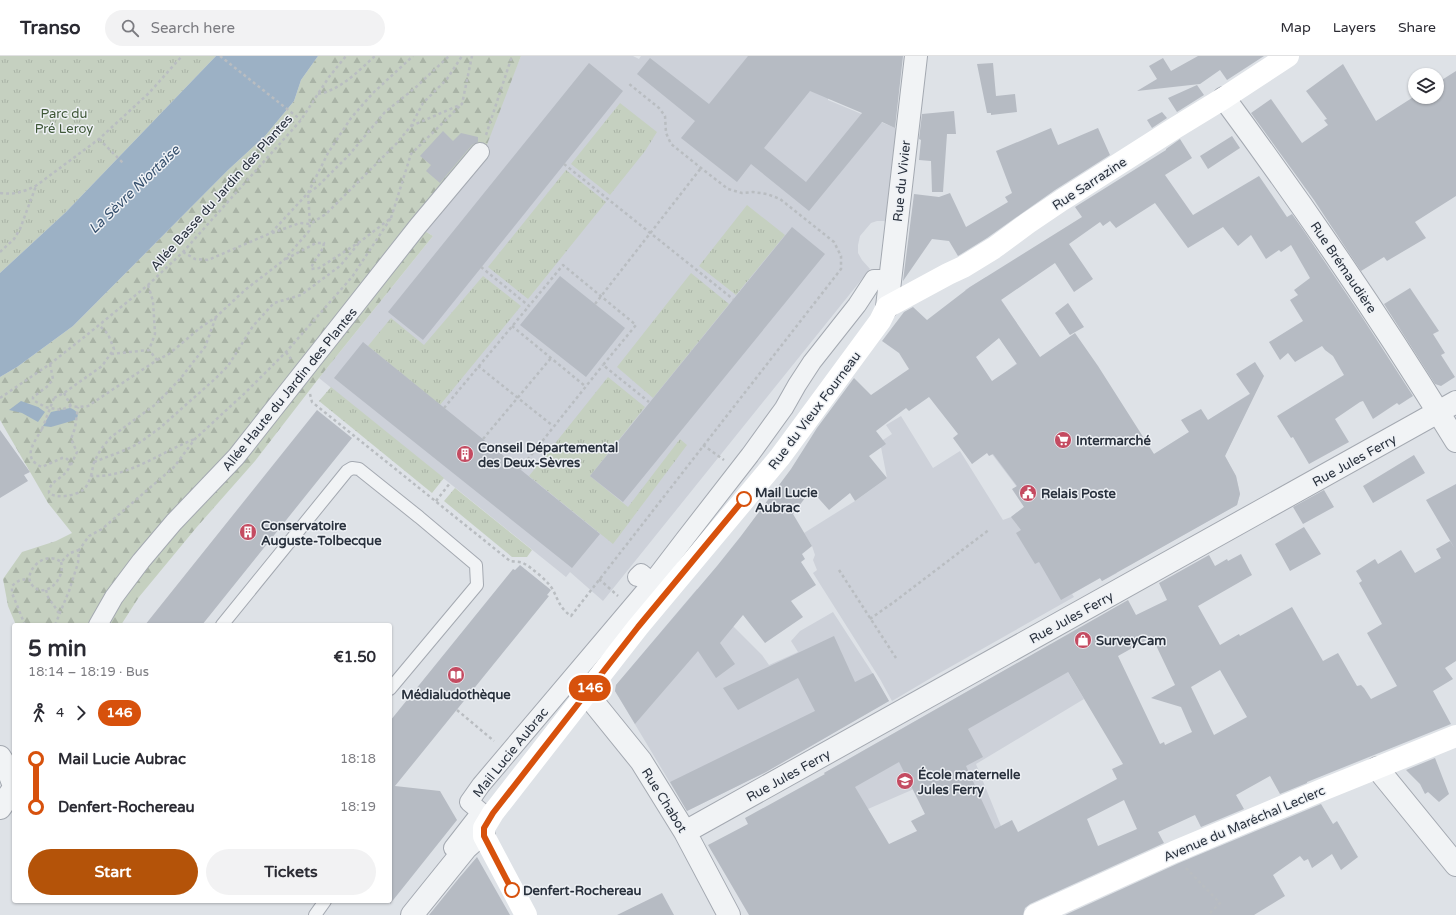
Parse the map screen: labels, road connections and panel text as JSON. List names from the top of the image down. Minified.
{"streets":{"main road":["Rue Sarrazine","Rue du Vieux Fourneau","Avenue du Maréchal Leclerc"],"street":["Rue du Vivier","Rue Brémaudière","Allée Haute du Jardin des Plantes","Rue Jules Ferry","Mail Lucie Aubrac","Rue Chabot"],"path":["Allée Basse du Jardin des Plantes"]},"crossings":[["Rue du Vivier","Rue Sarrazine"],["Rue du Vivier","Rue du Vieux Fourneau"],["Rue du Vivier","Mail Lucie Aubrac"],["Rue Sarrazine","Rue Brémaudière"],["Rue Sarrazine","Rue du Vieux Fourneau"],["Rue Brémaudière","Rue Jules Ferry"],["Rue du Vieux Fourneau","Rue Chabot"],["Rue Jules Ferry","Rue Chabot"]],"water":["La Sèvre Niortaise"],"parks":["Parc du Pré Leroy"],"places":{"supermarket":["Intermarché"],"building":["Conseil Départemental des Deux-Sèvres","Conservatoire Auguste-Tolbecque"],"public building":["Relais Poste"],"other":["Mail Lucie Aubrac","Denfert-Rochereau"],"shop":["SurveyCam"],"library":["Médialudothèque"],"school or university":["École maternelle Jules Ferry"]},"lines":["bus line 146"],"page":{"header":"Transo","search":"Search here","nav":["Map","Layers","Share"],"on_map":"146","heading":["5 min","18:14 – 18:19 · Bus","€1.50"],"legs":["4","146"],"list":[{"name":"Mail Lucie Aubrac","value":"18:18"},{"name":"Denfert-Rochereau","value":"18:19"}],"buttons":["Start","Tickets"]}}
